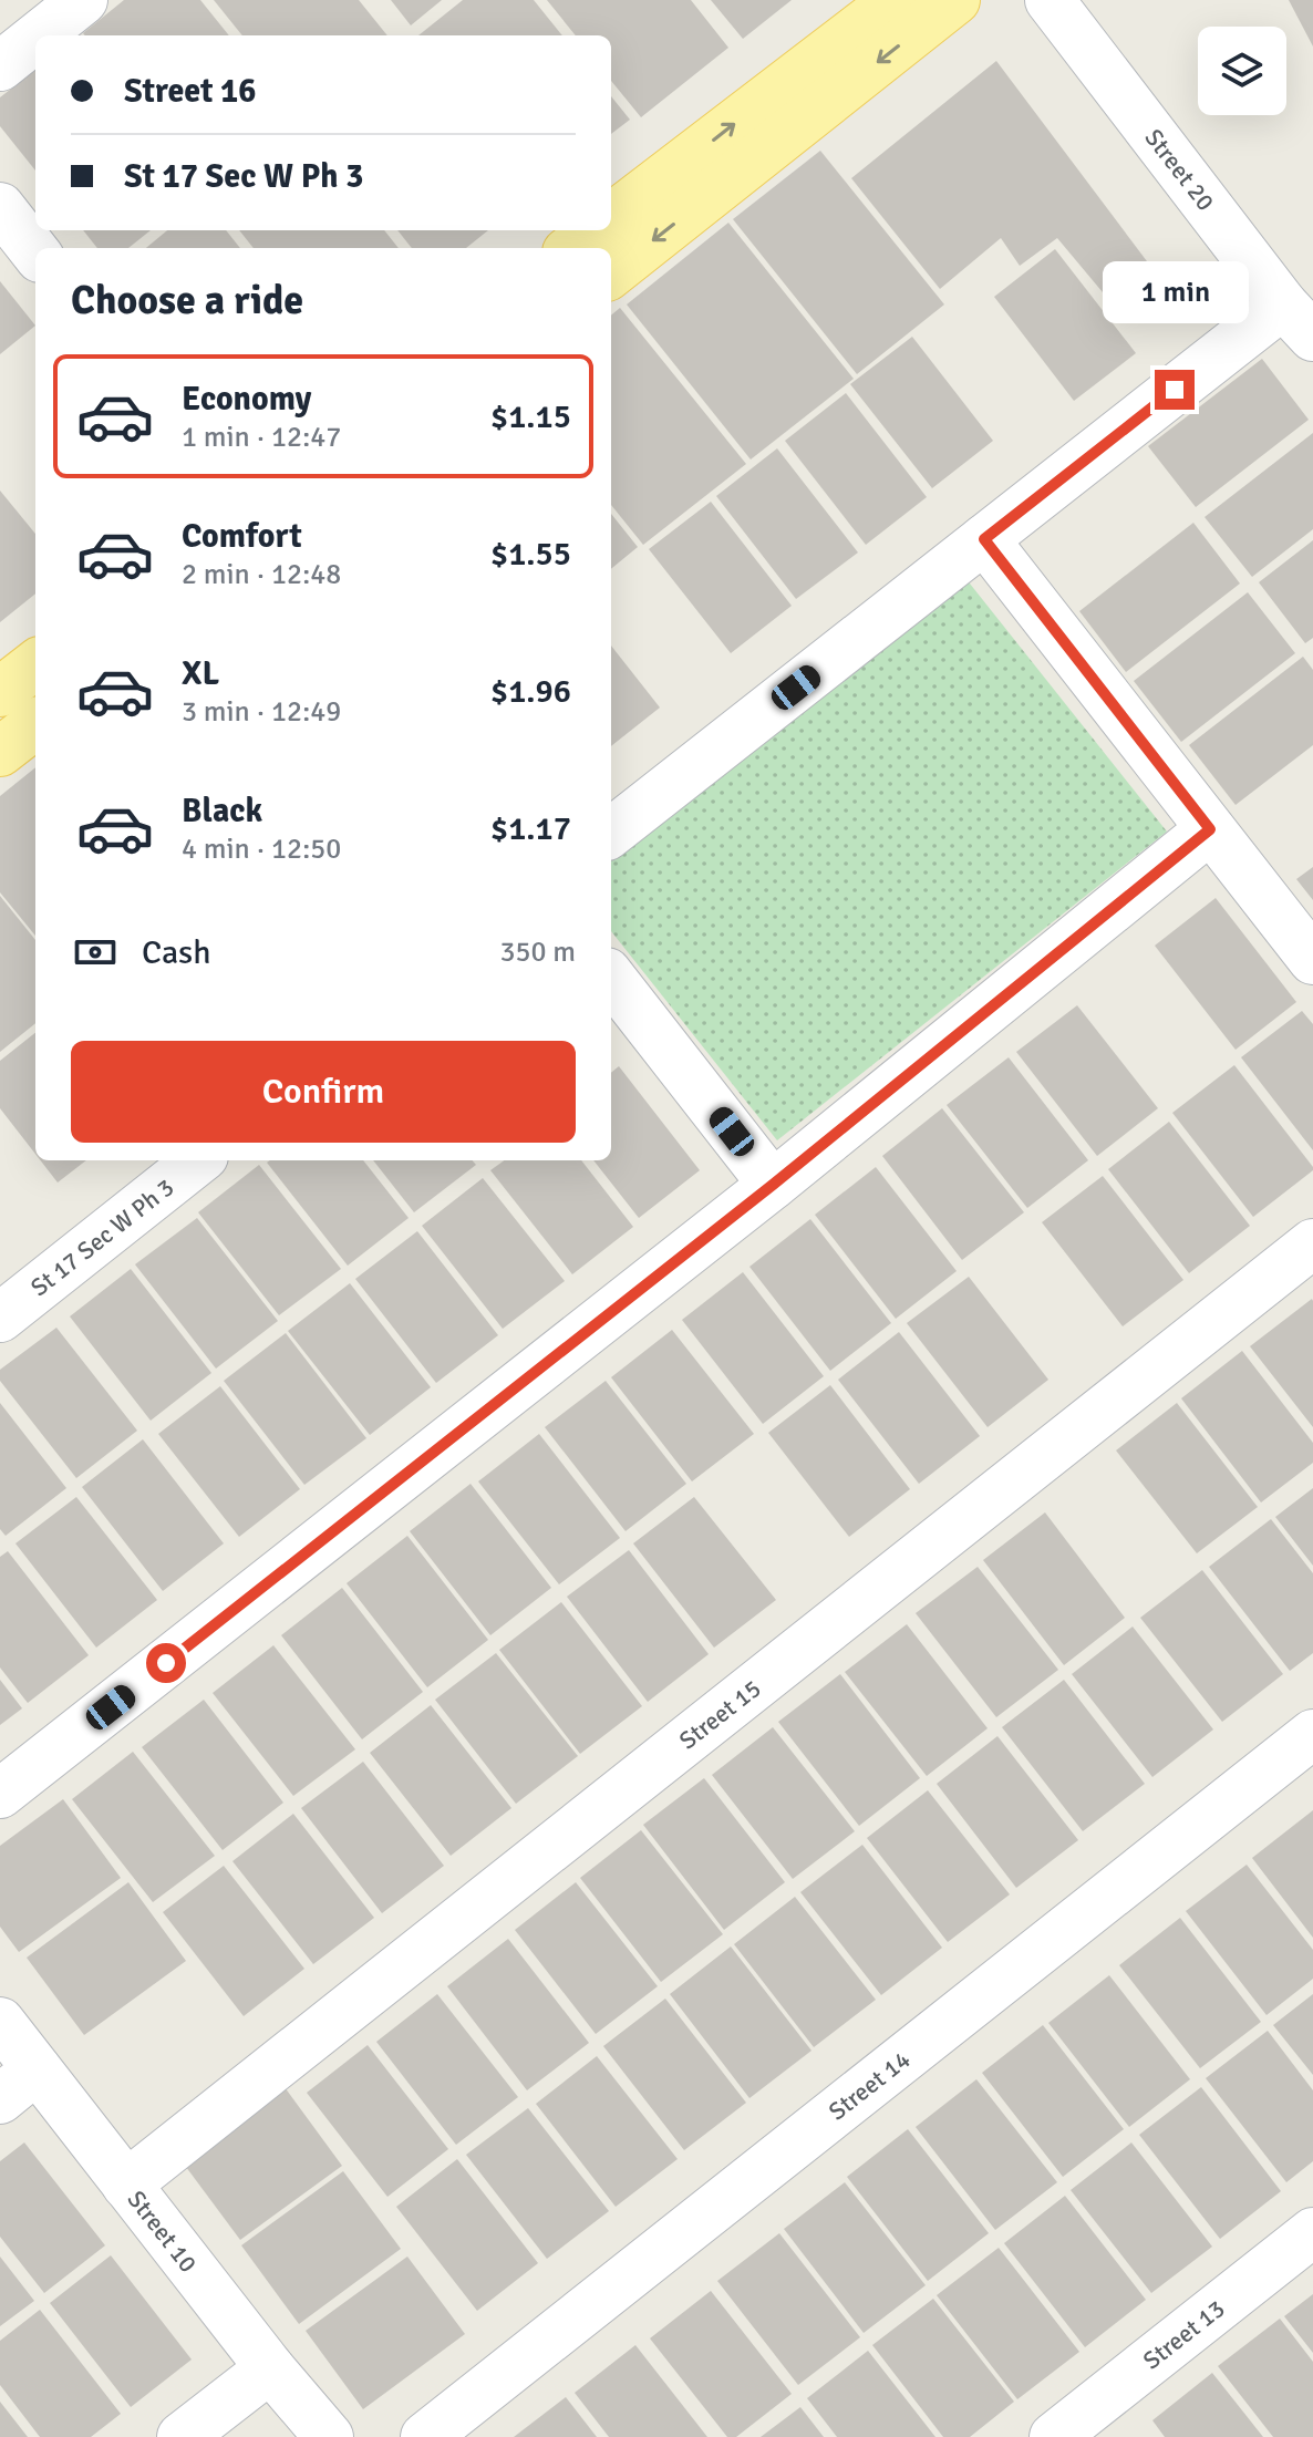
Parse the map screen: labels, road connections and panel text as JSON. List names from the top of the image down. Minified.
{"streets":{"street":["Street 20","St 17 Sec W Ph 3","Street 15","Street 14","Street 10","Street 13"]},"crossings":[["Street 15","Street 10"]],"page":{"banner":["Street 16","St 17 Sec W Ph 3"],"heading":"Choose a ride","bubble":"1 min","list":[{"name":"Economy","note":"1 min · 12:47","value":"$1.15"},{"name":"Comfort","note":"2 min · 12:48","value":"$1.55"},{"name":"XL","note":"3 min · 12:49","value":"$1.96"},{"name":"Black","note":"4 min · 12:50","value":"$1.17"}],"pay":["Cash","350 m"],"buttons":"Confirm"}}
